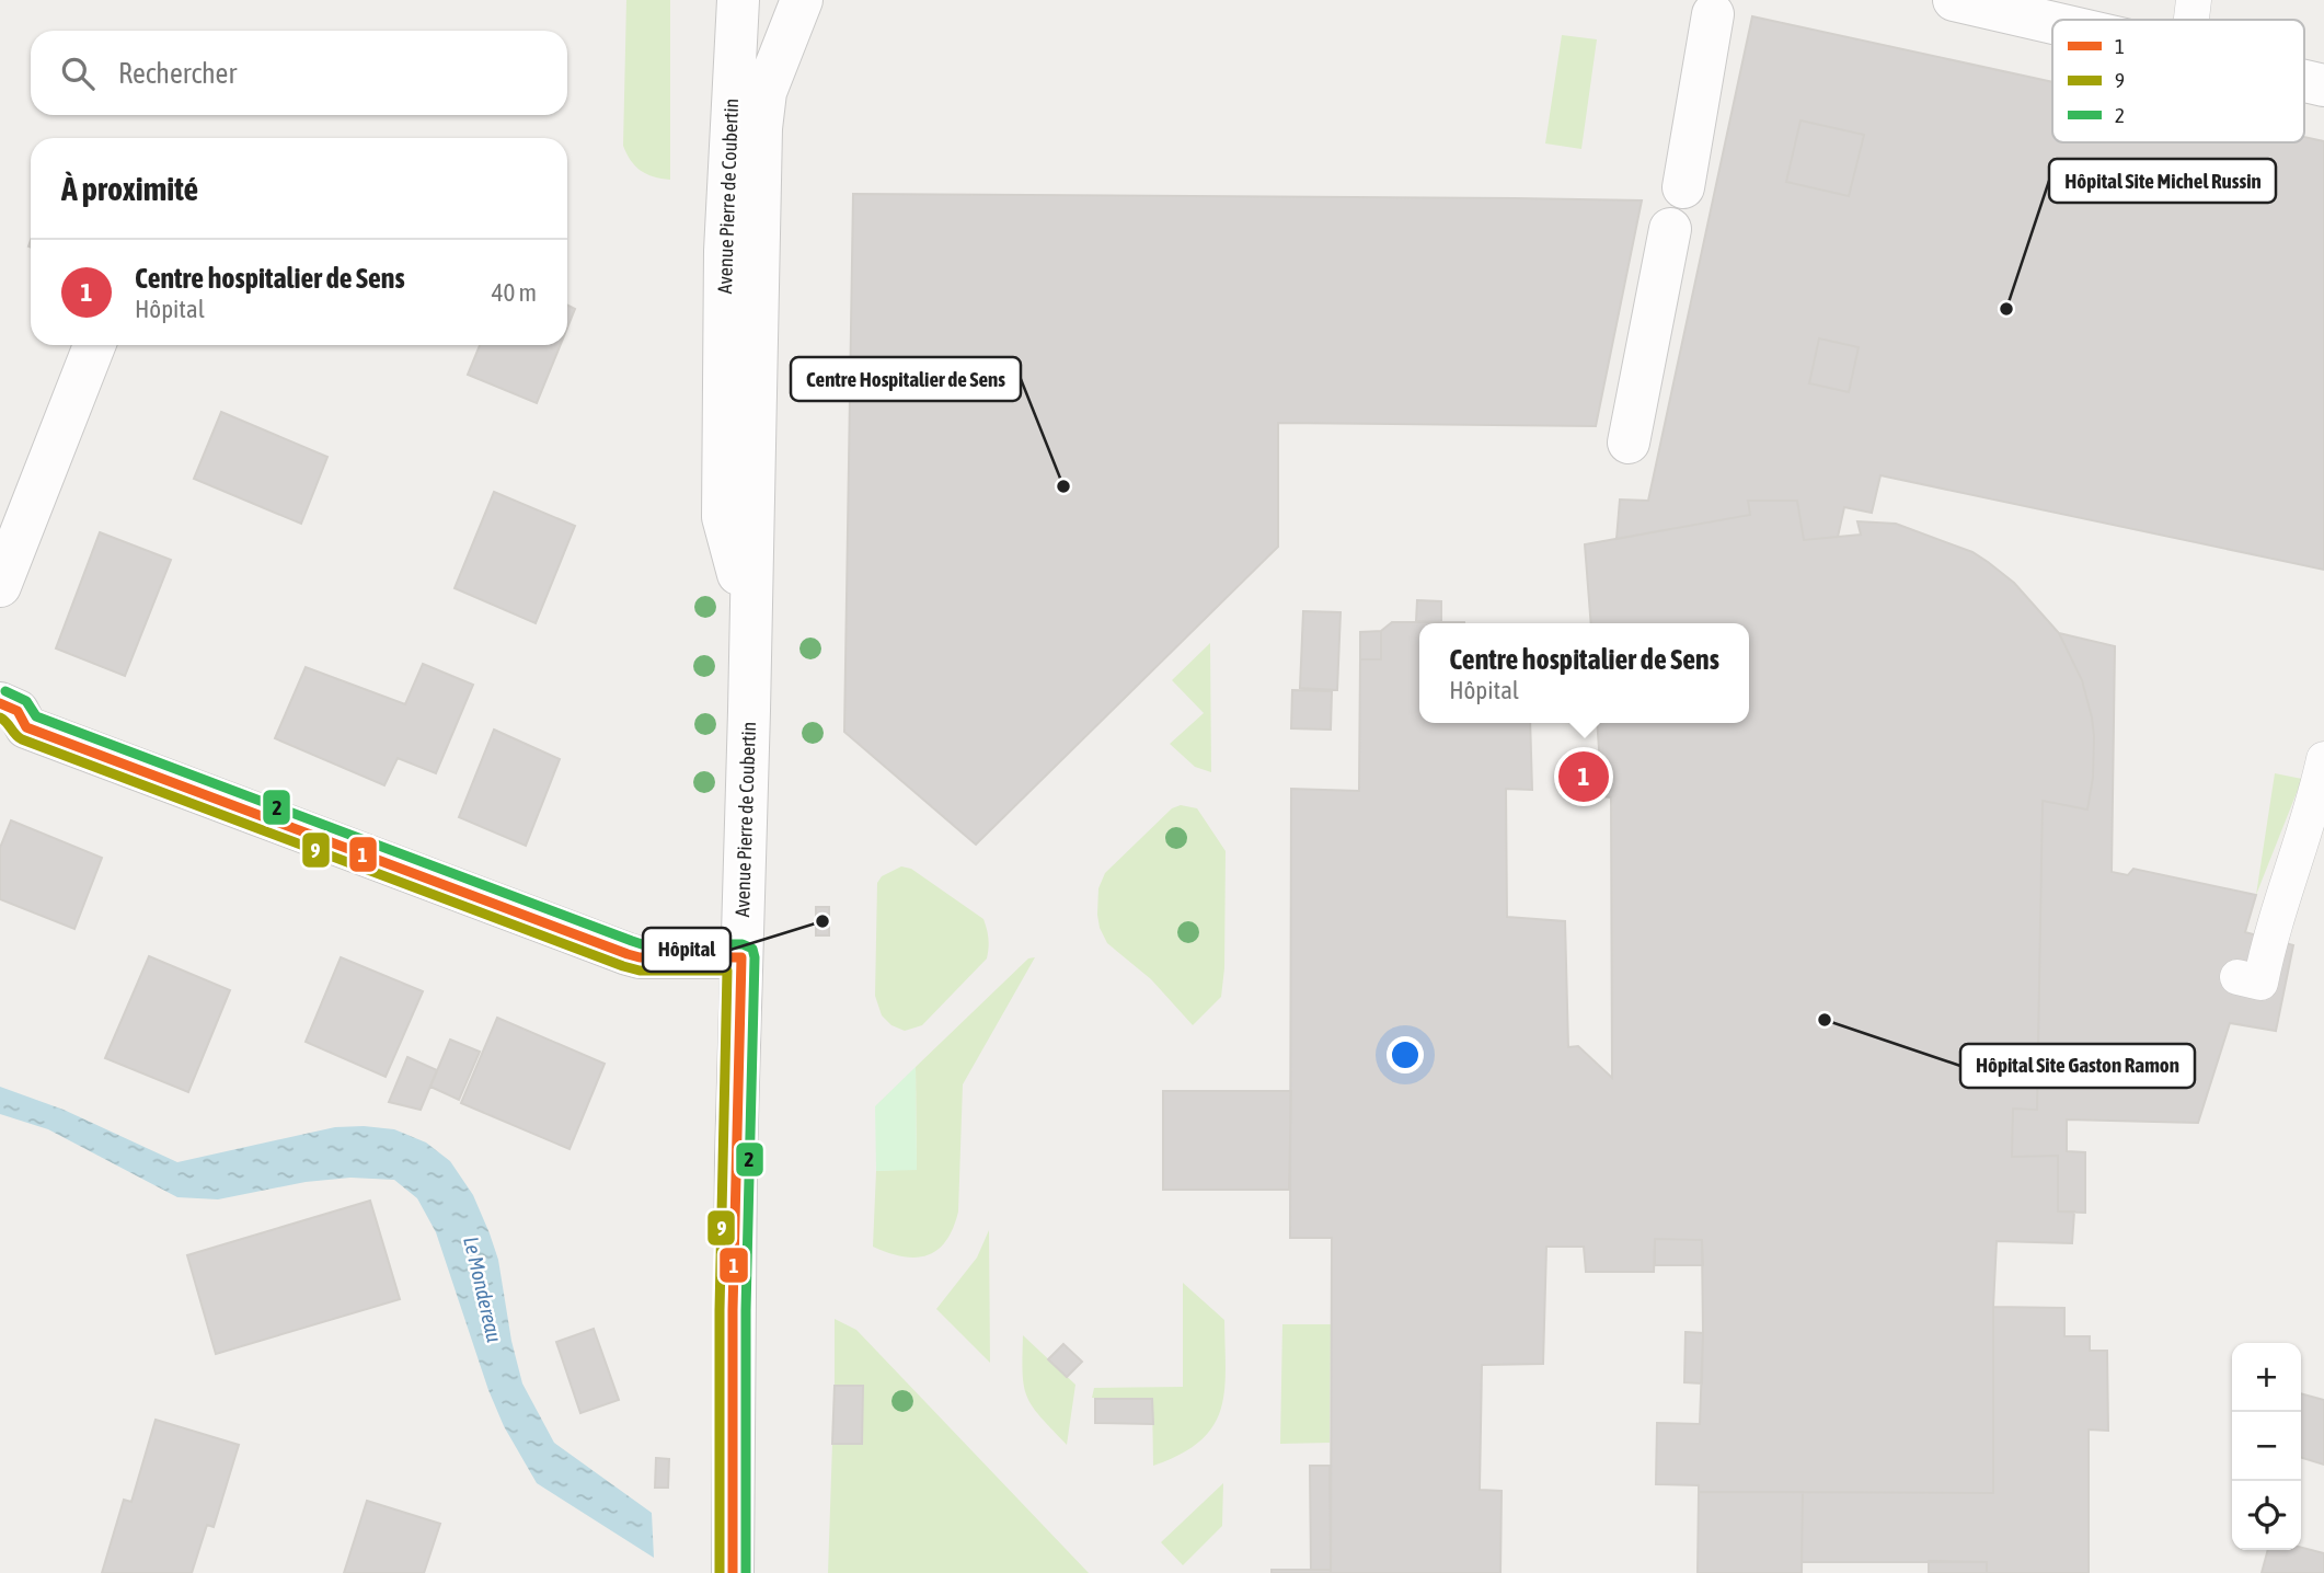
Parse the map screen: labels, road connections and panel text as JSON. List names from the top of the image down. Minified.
{"streets":{"street":["Avenue Pierre de Coubertin"]},"water":["Le Mondereau"],"places":["Hôpital Site Michel Russin","Centre Hospitalier de Sens","Hôpital","Hôpital Site Gaston Ramon"],"lines":["transit line 2","transit line 1","transit line 9"],"legend":["1","9","2"],"page":{"search":"Rechercher","heading":"À proximité","list":[{"mark":"1","name":"Centre hospitalier de Sens","note":"Hôpital","value":"40 m"}],"popup":["Centre hospitalier de Sens","Hôpital"],"pins":"1","map_buttons":["+","−"]}}
